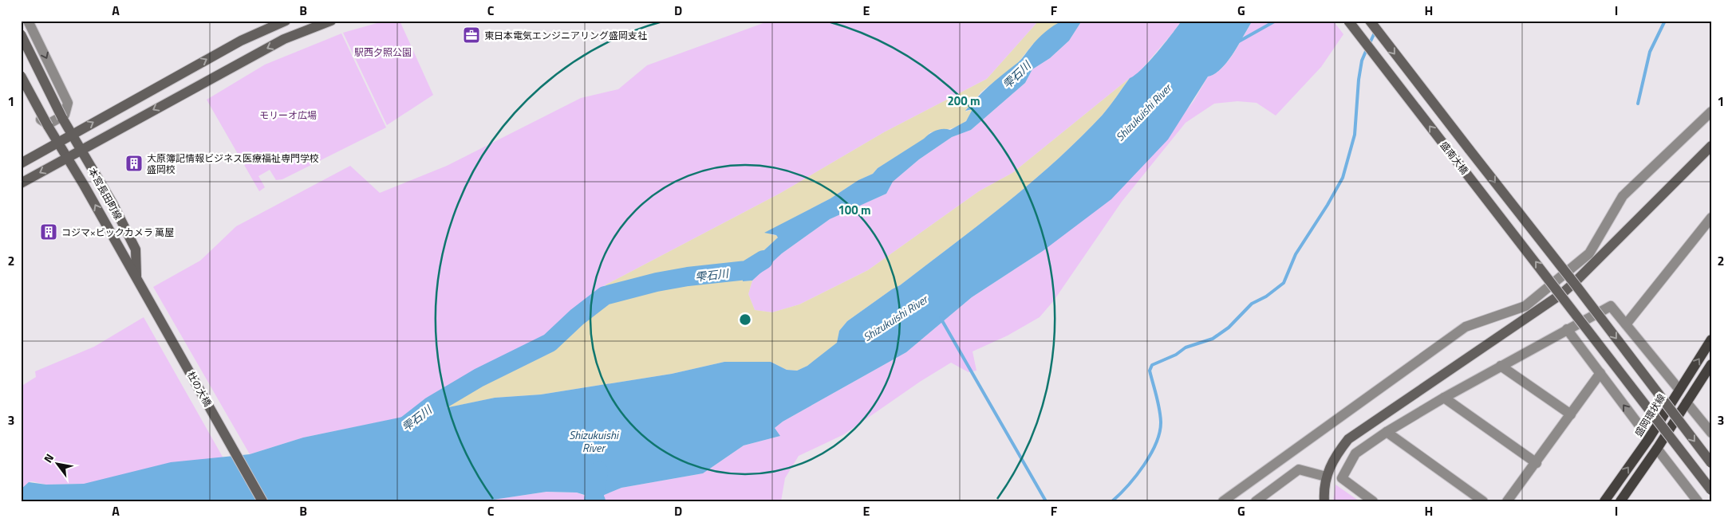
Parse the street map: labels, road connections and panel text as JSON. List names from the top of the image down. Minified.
{"streets":{"main road":["盛岡環状線"],"street":["盛南大橋","本宮長田町線","杜の大橋"]},"crossings":[["本宮長田町線","杜の大橋"]],"water":["雫石川","Shizukuishi River"],"parks":["駅西夕照公園","モリーオ広場"],"places":{"office":["東日本電気エンジニアリング盛岡支社"],"building":["大原簿記情報ビジネス医療福祉専門学校 盛岡校","コジマ×ビックカメラ 萬屋"]},"north":"top left","grid":{"columns":["A","B","C","D","E","F","G","H","I"],"rows":["1","2","3"]},"rings":["200 m","100 m"]}
